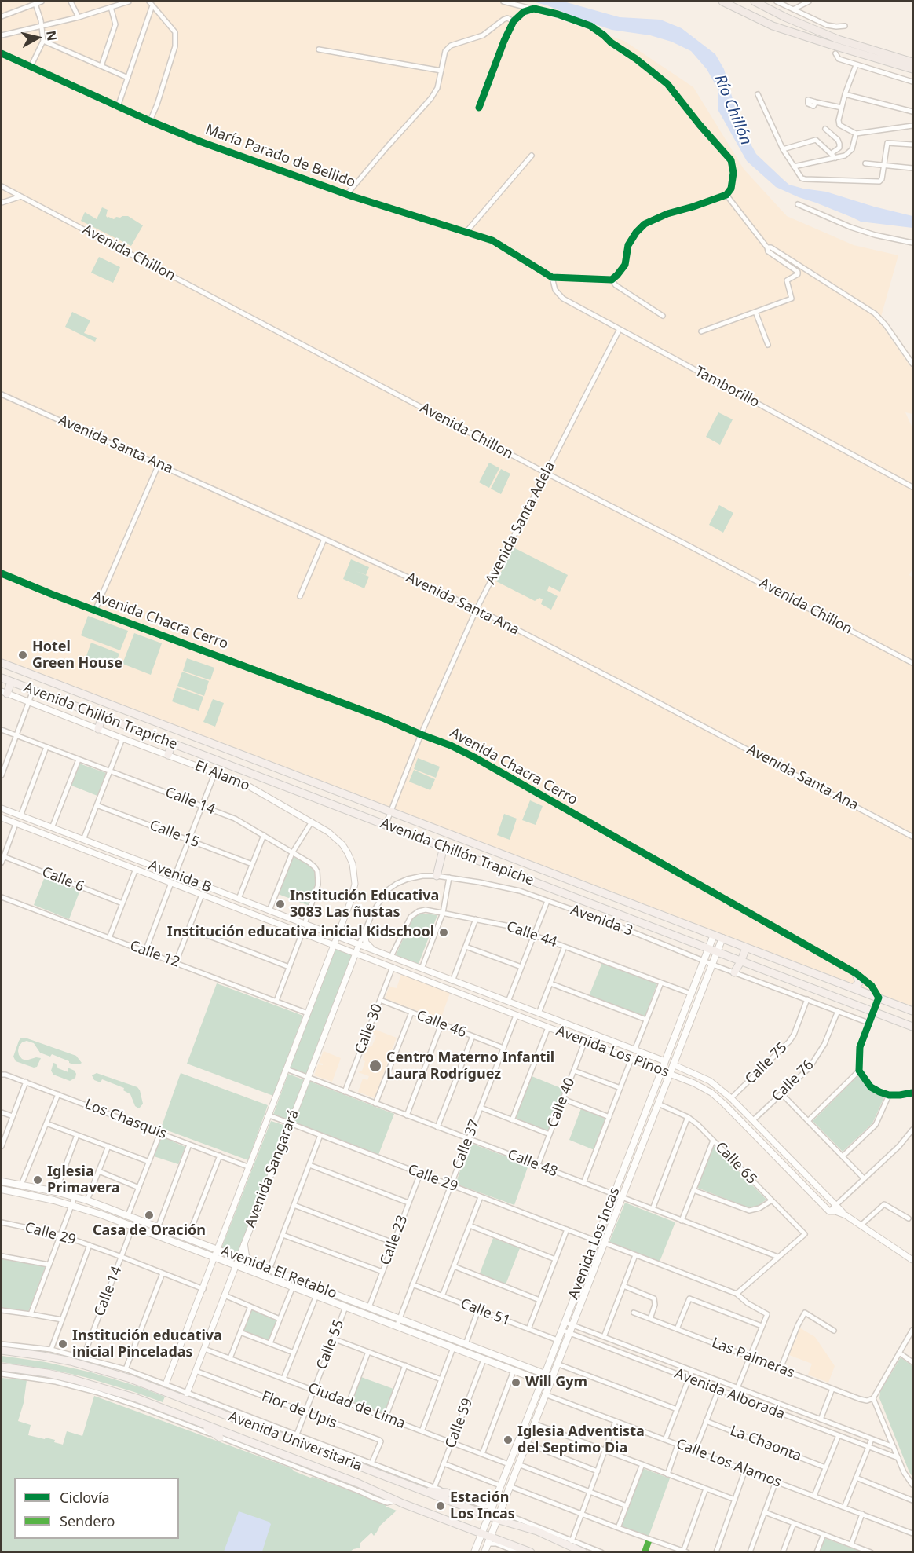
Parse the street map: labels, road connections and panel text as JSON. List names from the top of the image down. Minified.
{"streets":{"main road":["Avenida Chillón Trapiche","Avenida Los Incas","Avenida El Retablo","Avenida Universitaria"],"street":["María Parado de Bellido","Avenida Chillon","Tamborillo","Avenida Santa Ana","Avenida Santa Adela","Avenida Chacra Cerro","El Alamo","Calle 14","Calle 15","Avenida B","Calle 6","Avenida 3","Calle 44","Calle 12","Calle 46","Calle 30","Avenida Los Pinos","Calle 75","Calle 76","Calle 40","Los Chasquis","Calle 37","Calle 48","Calle 65","Avenida Sangarará","Calle 29","Calle 23","Calle 51","Calle 55","Las Palmeras","Avenida Alborada","Ciudad de Lima","Flor de Upis","Calle 59","La Chaonta","Calle Los Alamos"]},"crossings":[["María Parado de Bellido","Tamborillo"],["Avenida Chillon","Avenida Santa Adela"],["Tamborillo","Avenida Santa Adela"],["Avenida Santa Ana","Avenida Santa Adela"],["Avenida Santa Adela","Avenida Chacra Cerro"],["Avenida Santa Adela","Avenida Chillón Trapiche"],["Avenida Chacra Cerro","Avenida Chillón Trapiche"],["Avenida Chillón Trapiche","Avenida Los Incas"],["El Alamo","Avenida B"],["El Alamo","Avenida Sangarará"],["Calle 14","Avenida B"],["Calle 14","Calle 29"],["Calle 14","Avenida El Retablo"],["Calle 14","Avenida Universitaria"],["Avenida B","Avenida 3"],["Avenida B","Avenida Los Pinos"],["Avenida B","Avenida Sangarará"],["Avenida 3","Avenida Los Pinos"],["Avenida 3","Calle 75"],["Avenida 3","Calle 76"],["Avenida 3","Avenida Sangarará"],["Avenida 3","Avenida Los Incas"],["Calle 44","Avenida Los Pinos"],["Calle 44","Avenida Los Incas"],["Calle 12","Avenida Sangarará"],["Calle 46","Calle 30"],["Calle 46","Calle 37"],["Calle 30","Avenida Los Pinos"],["Calle 30","Calle 48"],["Avenida Los Pinos","Calle 75"],["Avenida Los Pinos","Calle 76"],["Avenida Los Pinos","Calle 40"],["Avenida Los Pinos","Calle 37"],["Avenida Los Pinos","Avenida Sangarará"],["Avenida Los Pinos","Avenida Los Incas"],["Calle 40","Calle 48"],["Los Chasquis","Avenida Sangarará"],["Calle 37","Calle 48"],["Calle 37","Calle 29"],["Calle 37","Avenida El Retablo"],["Calle 37","Calle 51"],["Calle 48","Calle 65"],["Calle 48","Avenida Sangarará"],["Calle 48","Avenida Los Incas"],["Calle 65","Avenida Los Incas"],["Avenida Sangarará","Calle 29"],["Avenida Sangarará","Avenida El Retablo"],["Avenida Sangarará","Ciudad de Lima"],["Avenida Sangarará","Flor de Upis"],["Avenida Sangarará","Avenida Universitaria"],["Calle 29","Calle 23"],["Calle 29","Avenida Los Incas"],["Calle 23","Avenida El Retablo"],["Avenida Los Incas","Avenida El Retablo"],["Avenida Los Incas","Calle 51"],["Avenida Los Incas","Avenida Alborada"],["Avenida Los Incas","Ciudad de Lima"],["Avenida Los Incas","Avenida Universitaria"],["Avenida Los Incas","Calle Los Alamos"],["Avenida El Retablo","Calle 55"],["Avenida El Retablo","Calle 59"],["Calle 55","Ciudad de Lima"],["Calle 55","Flor de Upis"],["Calle 55","Avenida Universitaria"],["Ciudad de Lima","Calle 59"],["Flor de Upis","Avenida Universitaria"],["Calle 59","Avenida Universitaria"]],"water":["Río Chillón"],"places":["Hotel Green House","Institución Educativa 3083 Las ñustas","Institución educativa inicial Kidschool","Centro Materno Infantil Laura Rodríguez","Iglesia Primavera","Casa de Oración","Institución educativa inicial Pinceladas","Will Gym","Iglesia Adventista del Septimo Dia","Estación Los Incas"],"legend":["Ciclovía","Sendero"],"north":"right"}
